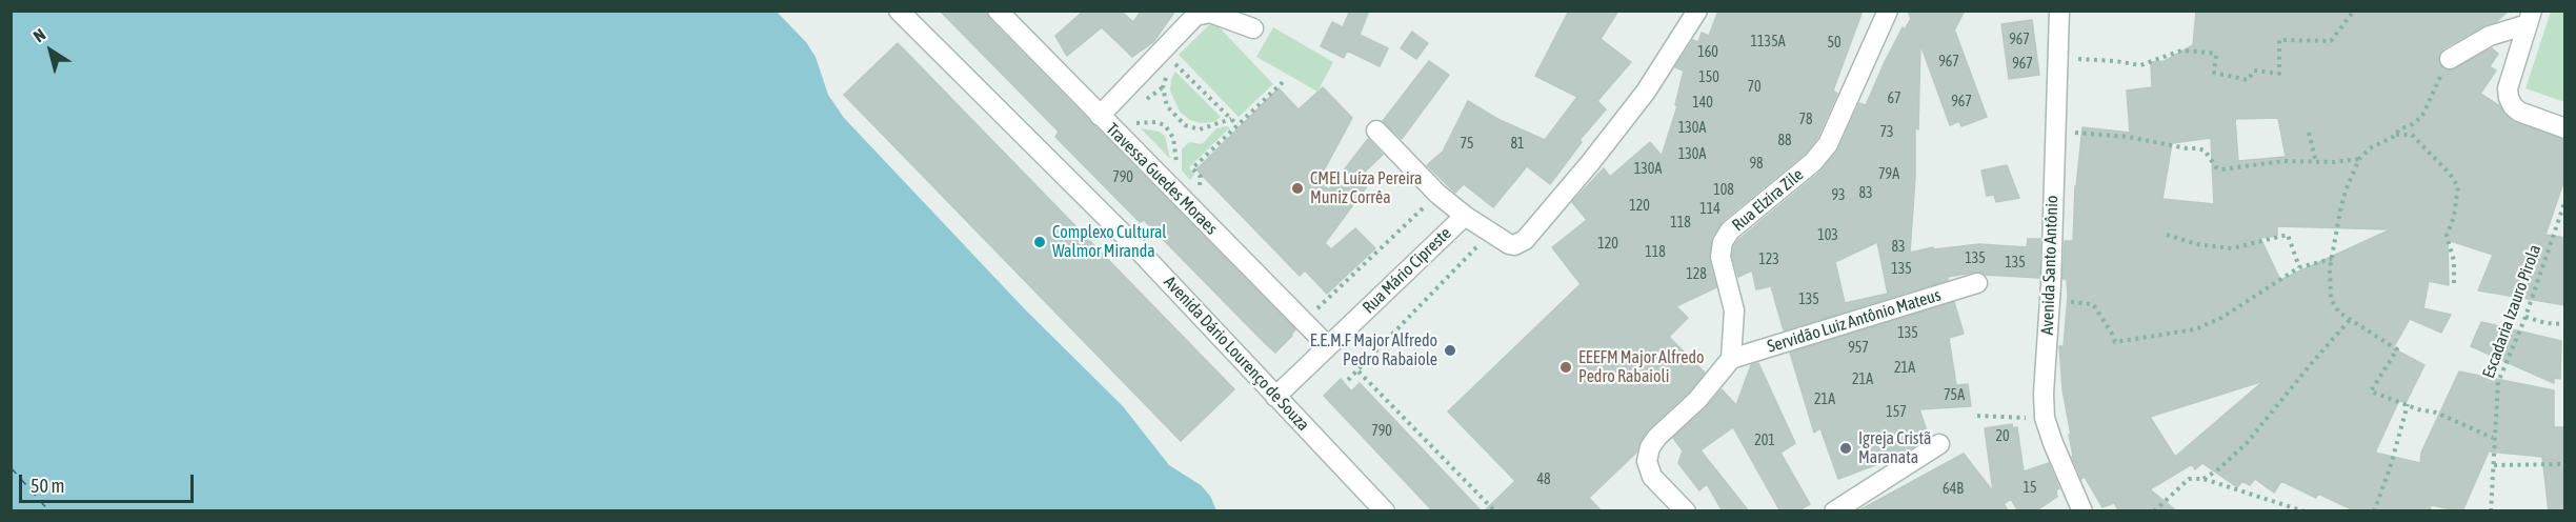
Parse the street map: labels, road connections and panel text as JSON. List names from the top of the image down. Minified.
{"streets":{"street":["Travessa Guedes Moraes","Rua Elzira Zile","Avenida Santo Antônio","Rua Mário Cipreste","Servidão Luiz Antônio Mateus","Avenida Dário Lourenço de Souza"],"path":["Escadaria Izauro Pirola"]},"crossings":[["Travessa Guedes Moraes","Rua Mário Cipreste"],["Rua Elzira Zile","Servidão Luiz Antônio Mateus"],["Rua Mário Cipreste","Avenida Dário Lourenço de Souza"]],"places":["CMEI Luíza Pereira Muniz Corrêa","Complexo Cultural Walmor Miranda","E.E.M.F Major Alfredo Pedro Rabaiole","EEEFM Major Alfredo Pedro Rabaioli","Igreja Cristã Maranata"],"house_numbers":["967","1135A","50","160","967","967","150","70","67","967","140","78","130A","73","88","75","81","130A","98","130A","79A","790","108","83","93","120","114","118","103","120","83","118","135","123","135","135","128","135","135","957","21A","21A","75A","21A","157","790","20","201","48","15","64B"],"scale_bar":"50 m","north":"top left"}
